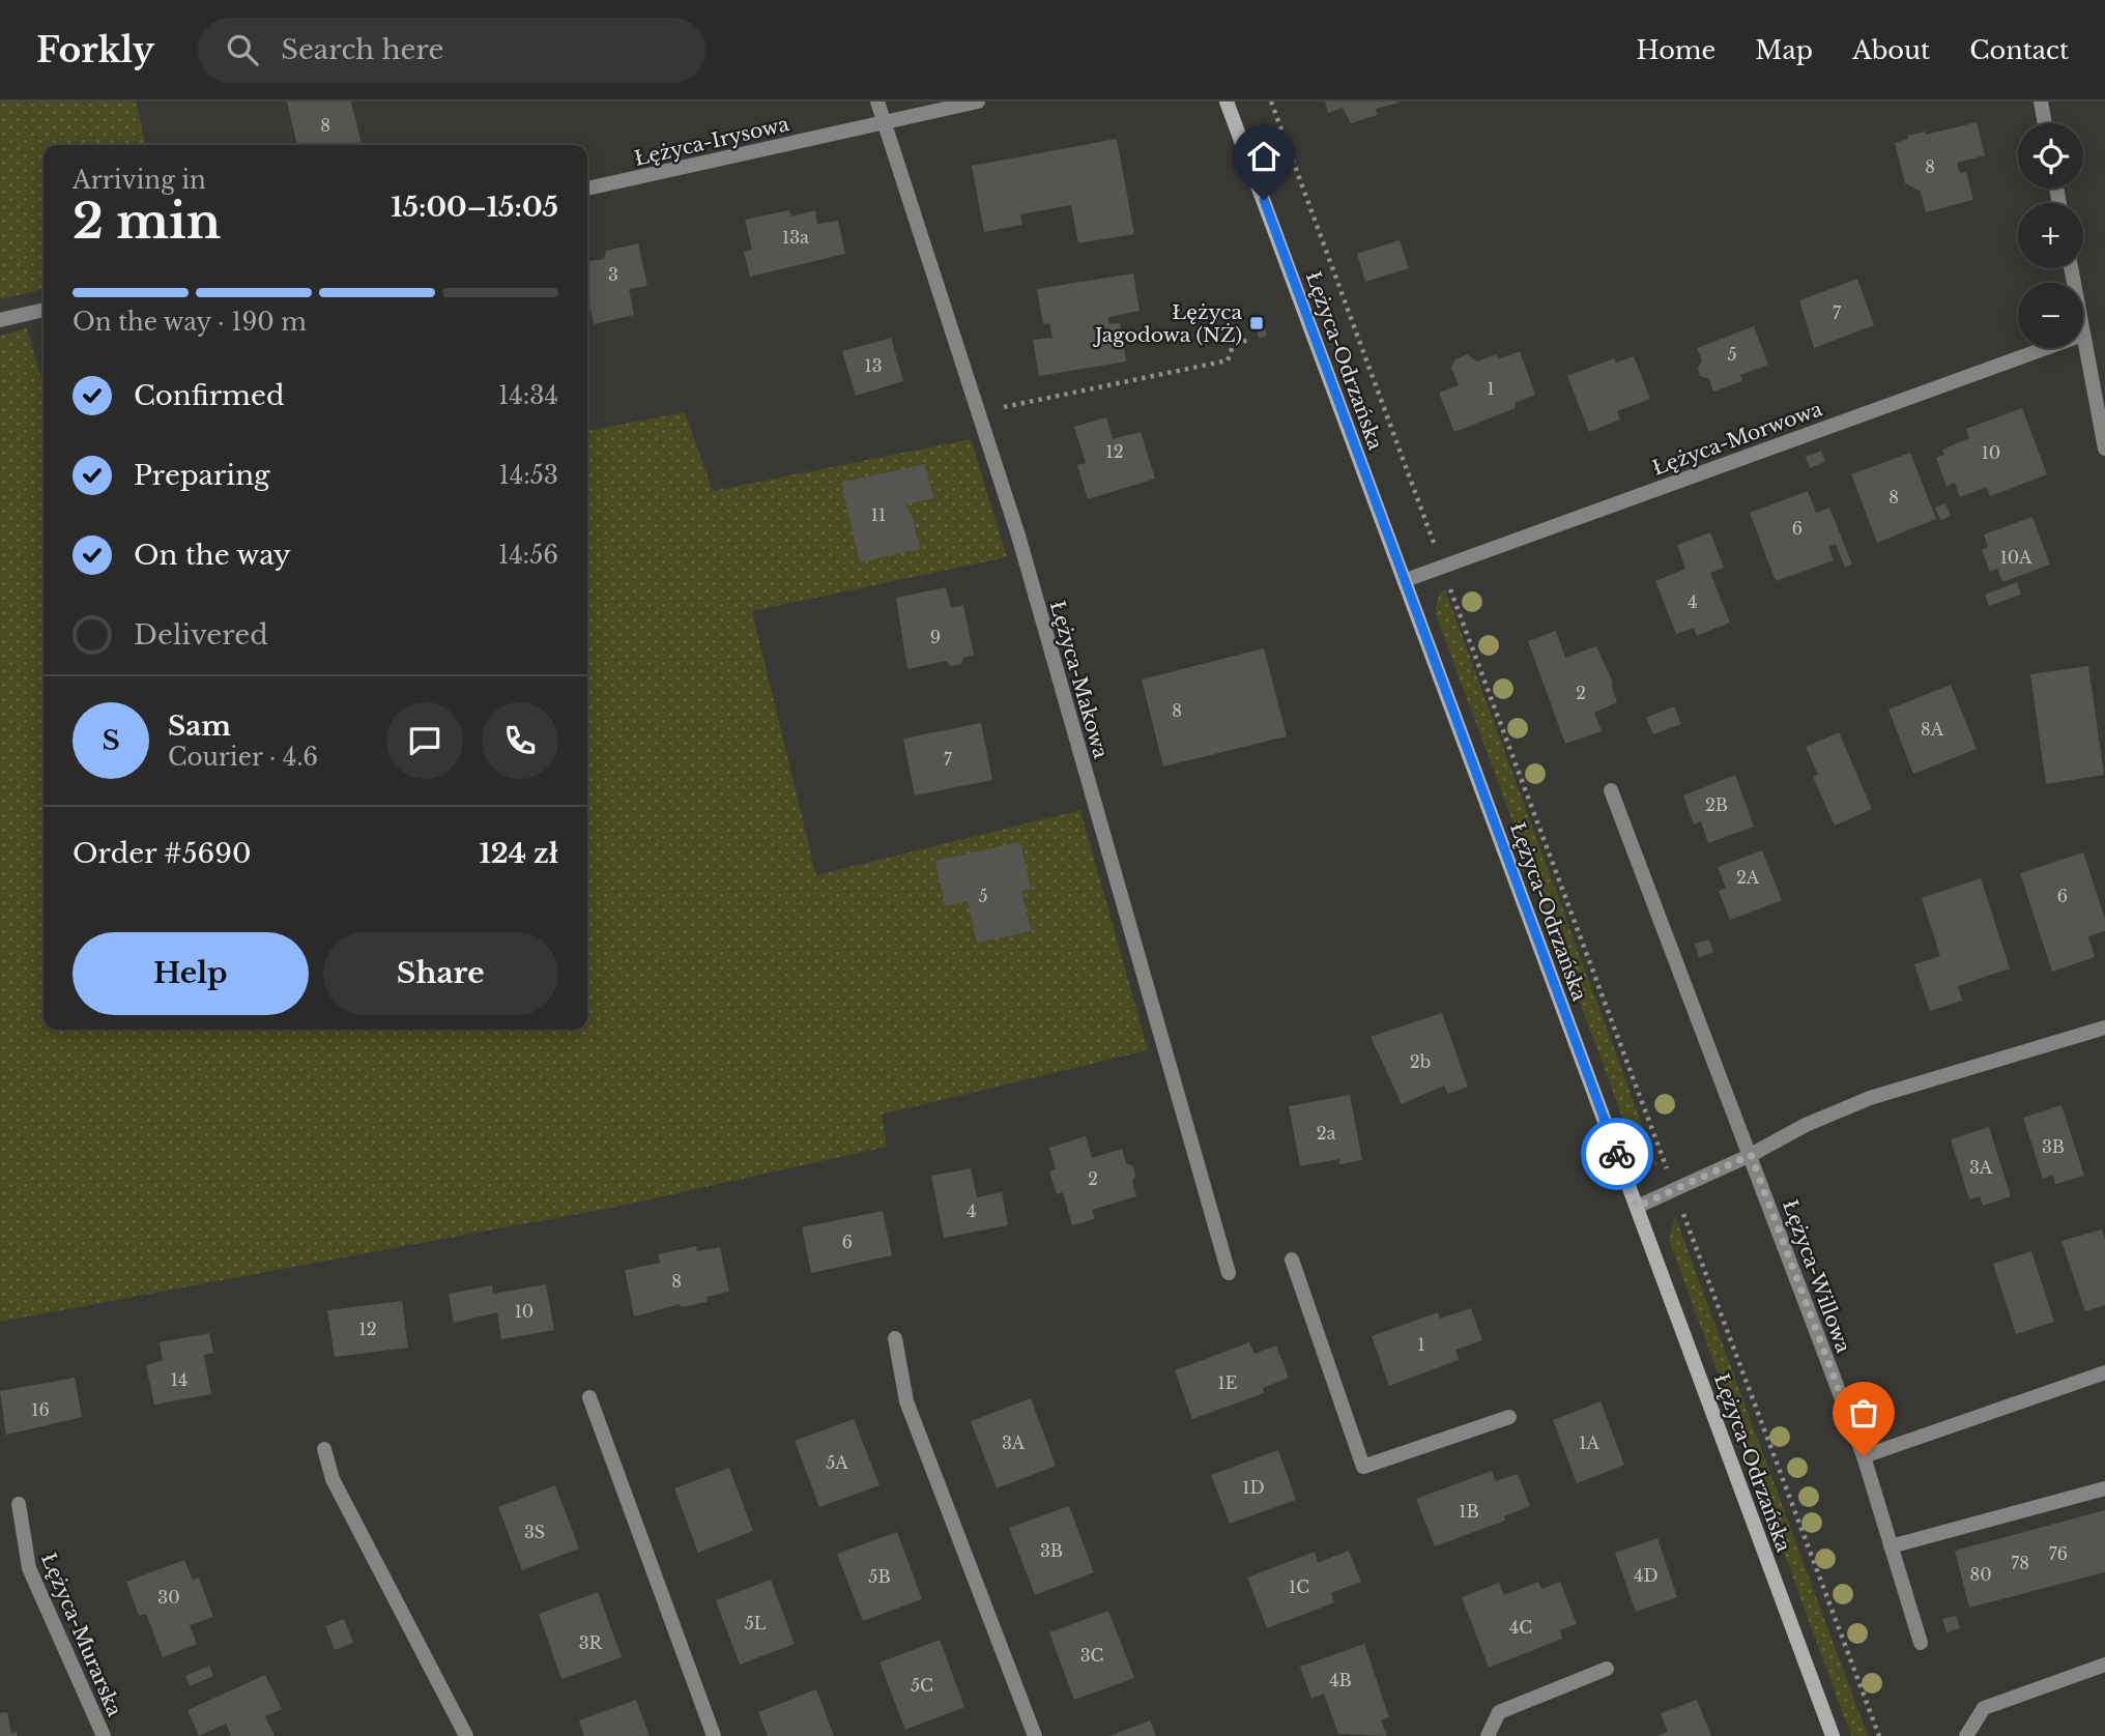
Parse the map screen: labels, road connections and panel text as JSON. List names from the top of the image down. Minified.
{"streets":{"main road":["Łężyca-Odrzańska"],"street":["Łężyca-Irysowa","Łężyca-Morwowa","Łężyca-Makowa","Łężyca-Willowa","Łężyca-Murarska"]},"crossings":[["Łężyca-Irysowa","Łężyca-Makowa"],["Łężyca-Odrzańska","Łężyca-Morwowa"]],"places":{"transit":["Łężyca Jagodowa (NŻ)"]},"house_numbers":["8","8","13a","3","7","5","13","1","12","10","8","11","6","10A","4","9","2","8","8A","7","2B","2A","5","6","2b","2a","3B","3A","2","4","6","8","10","12","1","14","1E","16","3A","1A","5A","1D","1B","3S","3B","76","78","80","4D","5B","1C","30","5L","4C","3R","3C","4B","5C"],"page":{"header":"Forkly","search":"Search here","nav":["Home","Map","About","Contact"],"map_buttons":["+","−"],"heading":["2 min","Arriving in","15:00–15:05"],"panel":["Sam","Courier · 4.6","Order #5690","124 zł"],"bar":"On the way · 190 m","list":[["Confirmed","14:34"],["Preparing","14:53"],["On the way","14:56"],"Delivered"],"round":"S","buttons":["Help","Share"]}}
